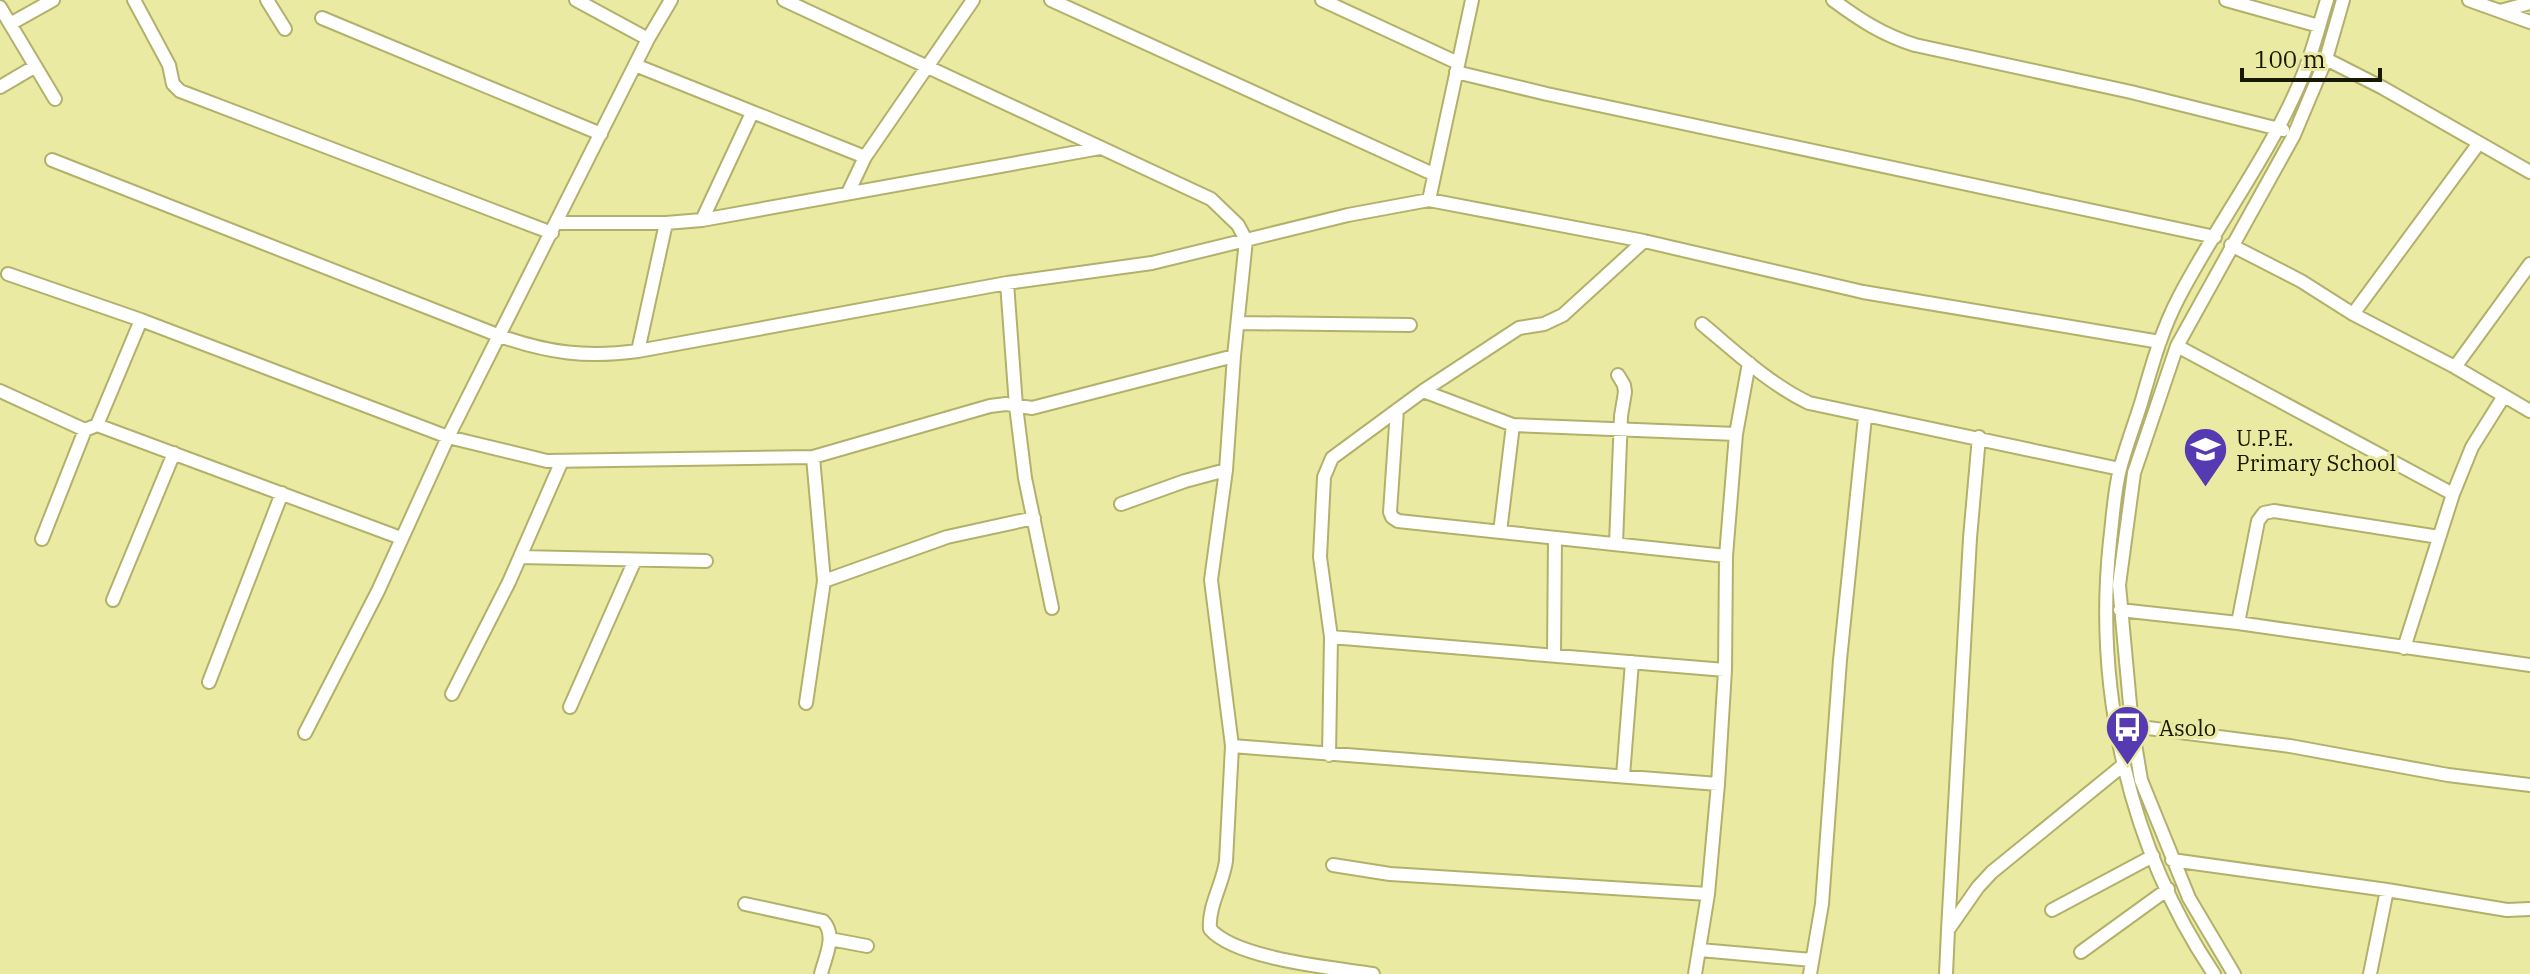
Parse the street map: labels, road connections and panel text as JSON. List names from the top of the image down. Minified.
{"places":{"school or university":["U.P.E. Primary School"],"bus stop":["Asolo"]},"scale_bar":"100 m"}
